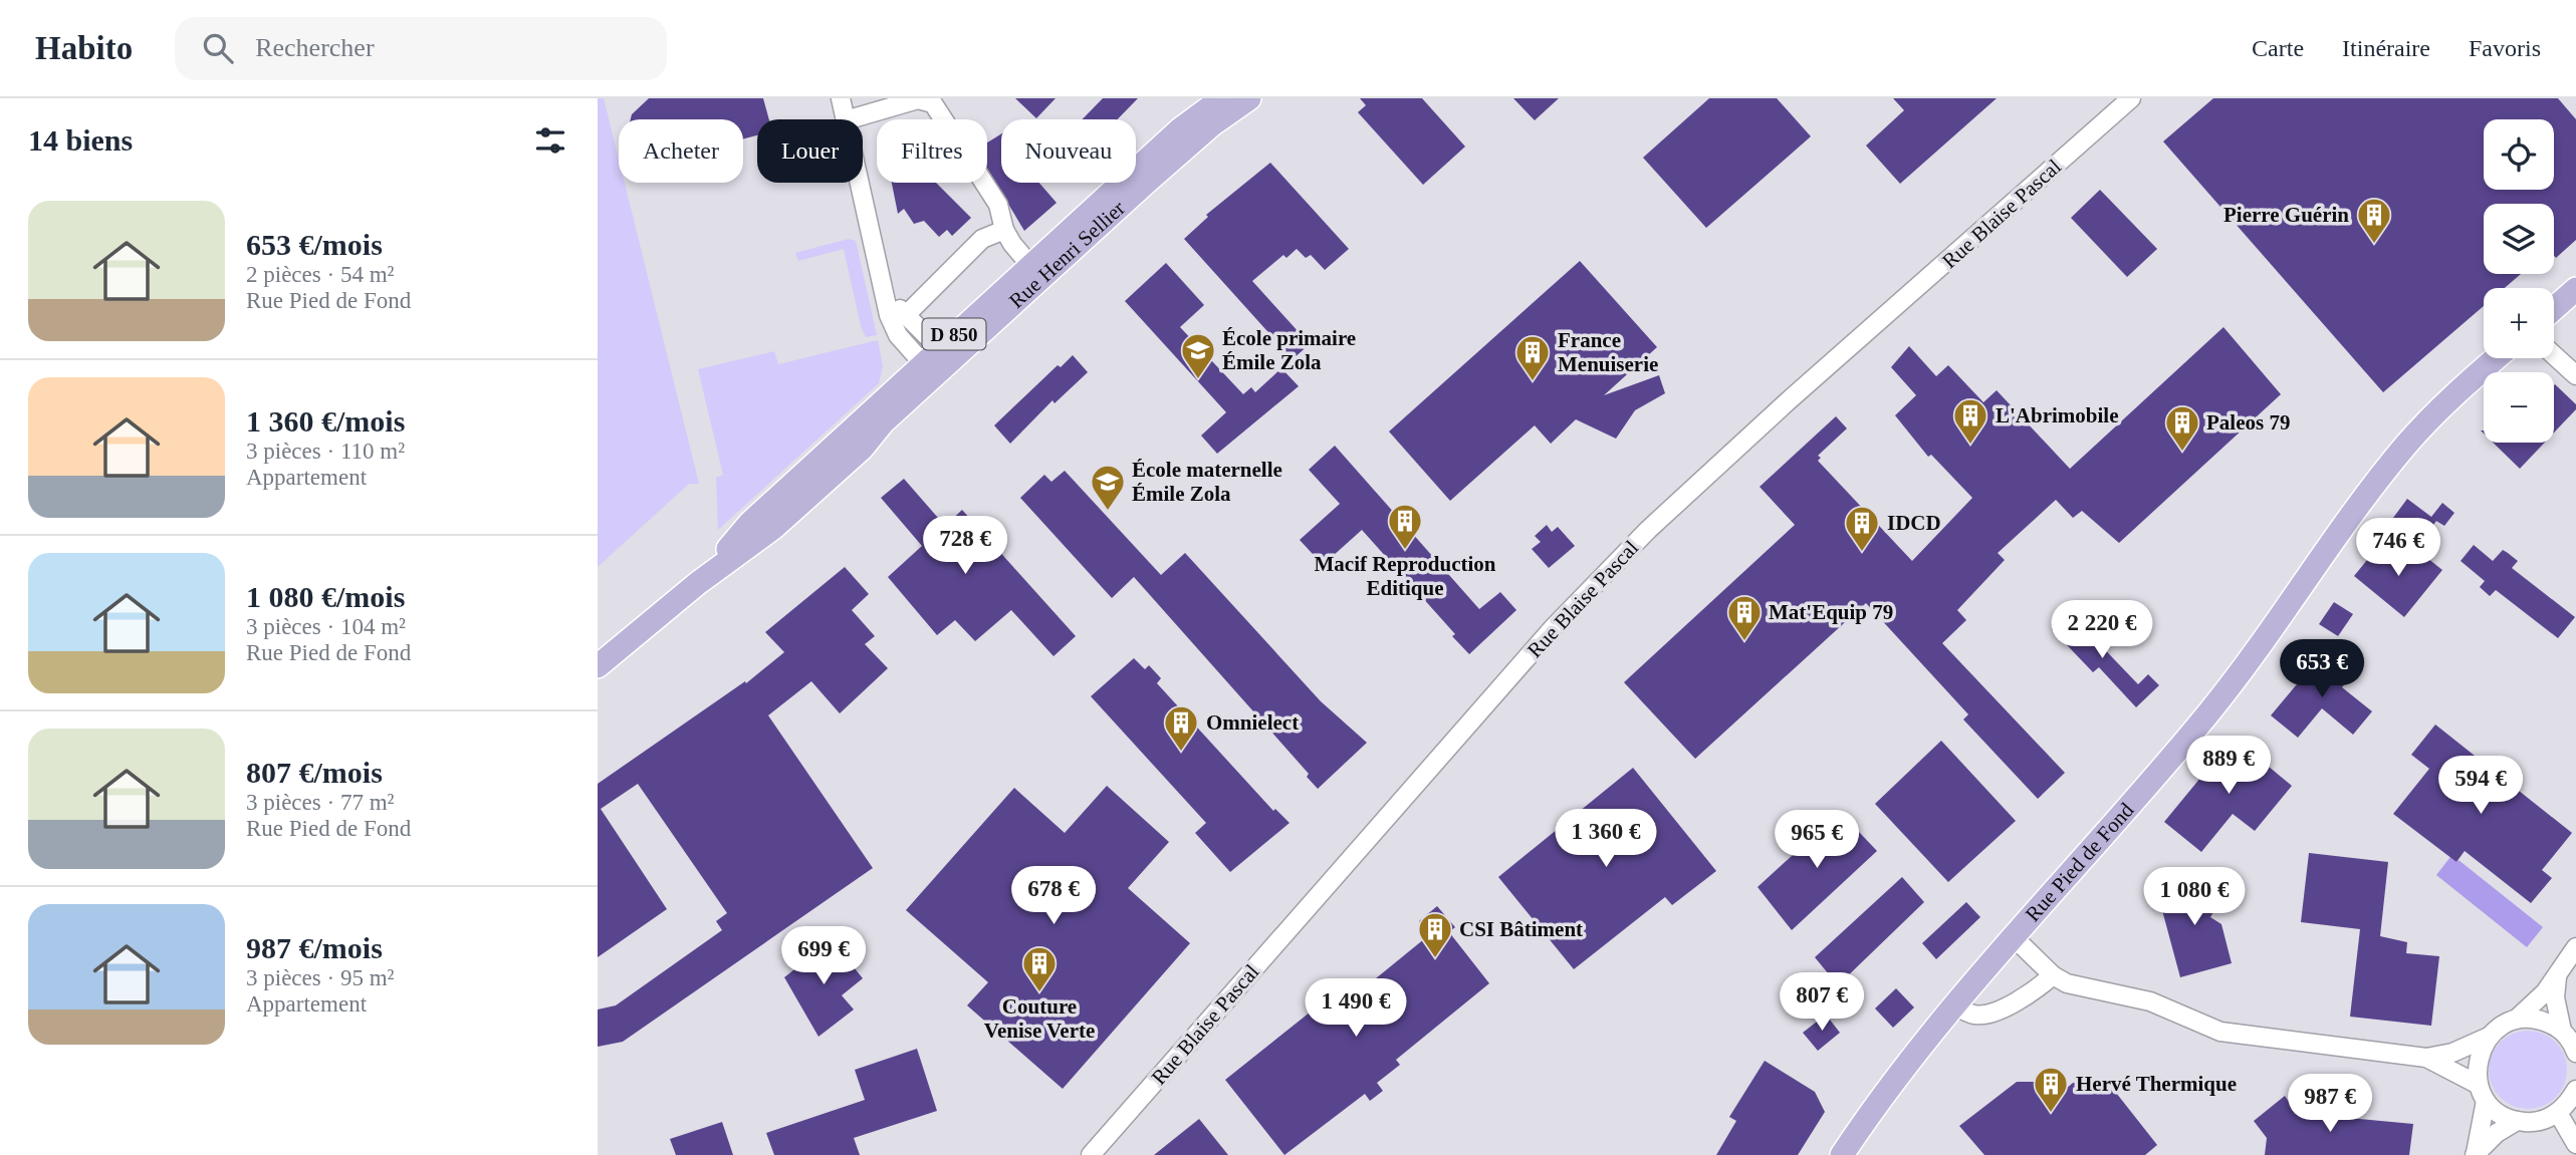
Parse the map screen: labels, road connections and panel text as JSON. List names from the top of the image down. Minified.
{"streets":{"main road":["Rue Henri Sellier","D 850","Rue Pied de Fond"],"street":["Rue Blaise Pascal"]},"places":{"building":["Pierre Guérin","France Menuiserie","L'Abrimobile","Paleos 79","Macif Reproduction Editique","IDCD","Mat'Equip 79","Omnielect","CSI Bâtiment","Couture Venise Verte","Hervé Thermique"],"school or university":["École primaire Émile Zola","École maternelle Émile Zola"]},"page":{"header":"Habito","search":"Rechercher","nav":["Carte","Itinéraire","Favoris"],"heading":"14 biens","map_buttons":["+","−"],"chip":["Acheter","Louer","Filtres","Nouveau"],"list":[{"name":"653 €/mois","note":"2 pièces · 54 m² · Rue Pied de Fond"},{"name":"1 360 €/mois","note":"3 pièces · 110 m² · Appartement"},{"name":"1 080 €/mois","note":"3 pièces · 104 m² · Rue Pied de Fond"},{"name":"807 €/mois","note":"3 pièces · 77 m² · Rue Pied de Fond"},{"name":"987 €/mois","note":"3 pièces · 95 m² · Appartement"}],"price":["728 €","746 €","2 220 €","653 €","889 €","594 €","1 360 €","965 €","678 €","1 080 €","699 €","807 €","1 490 €","987 €"]}}
